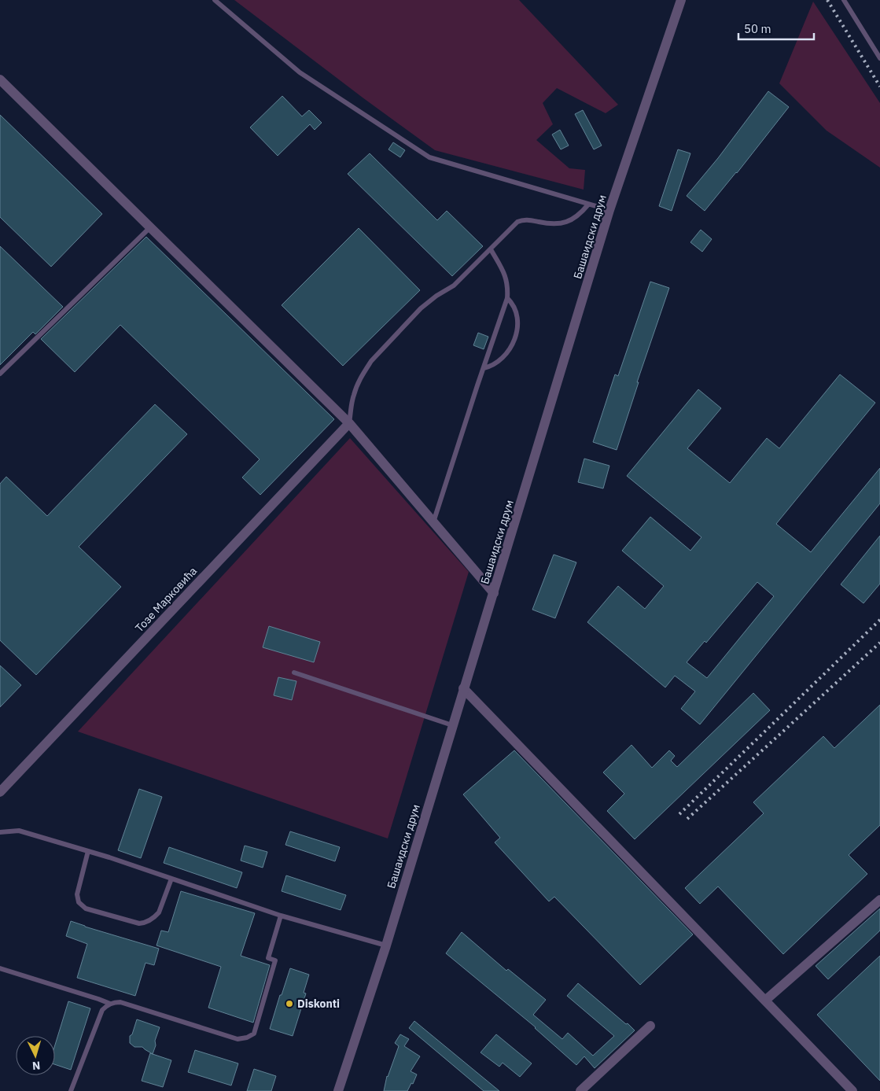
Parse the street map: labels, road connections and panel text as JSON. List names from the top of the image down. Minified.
{"streets":{"street":["Башаидски друм","Тозе Марковића"]},"places":["Diskonti"],"scale_bar":"50 m","north":"bottom"}
